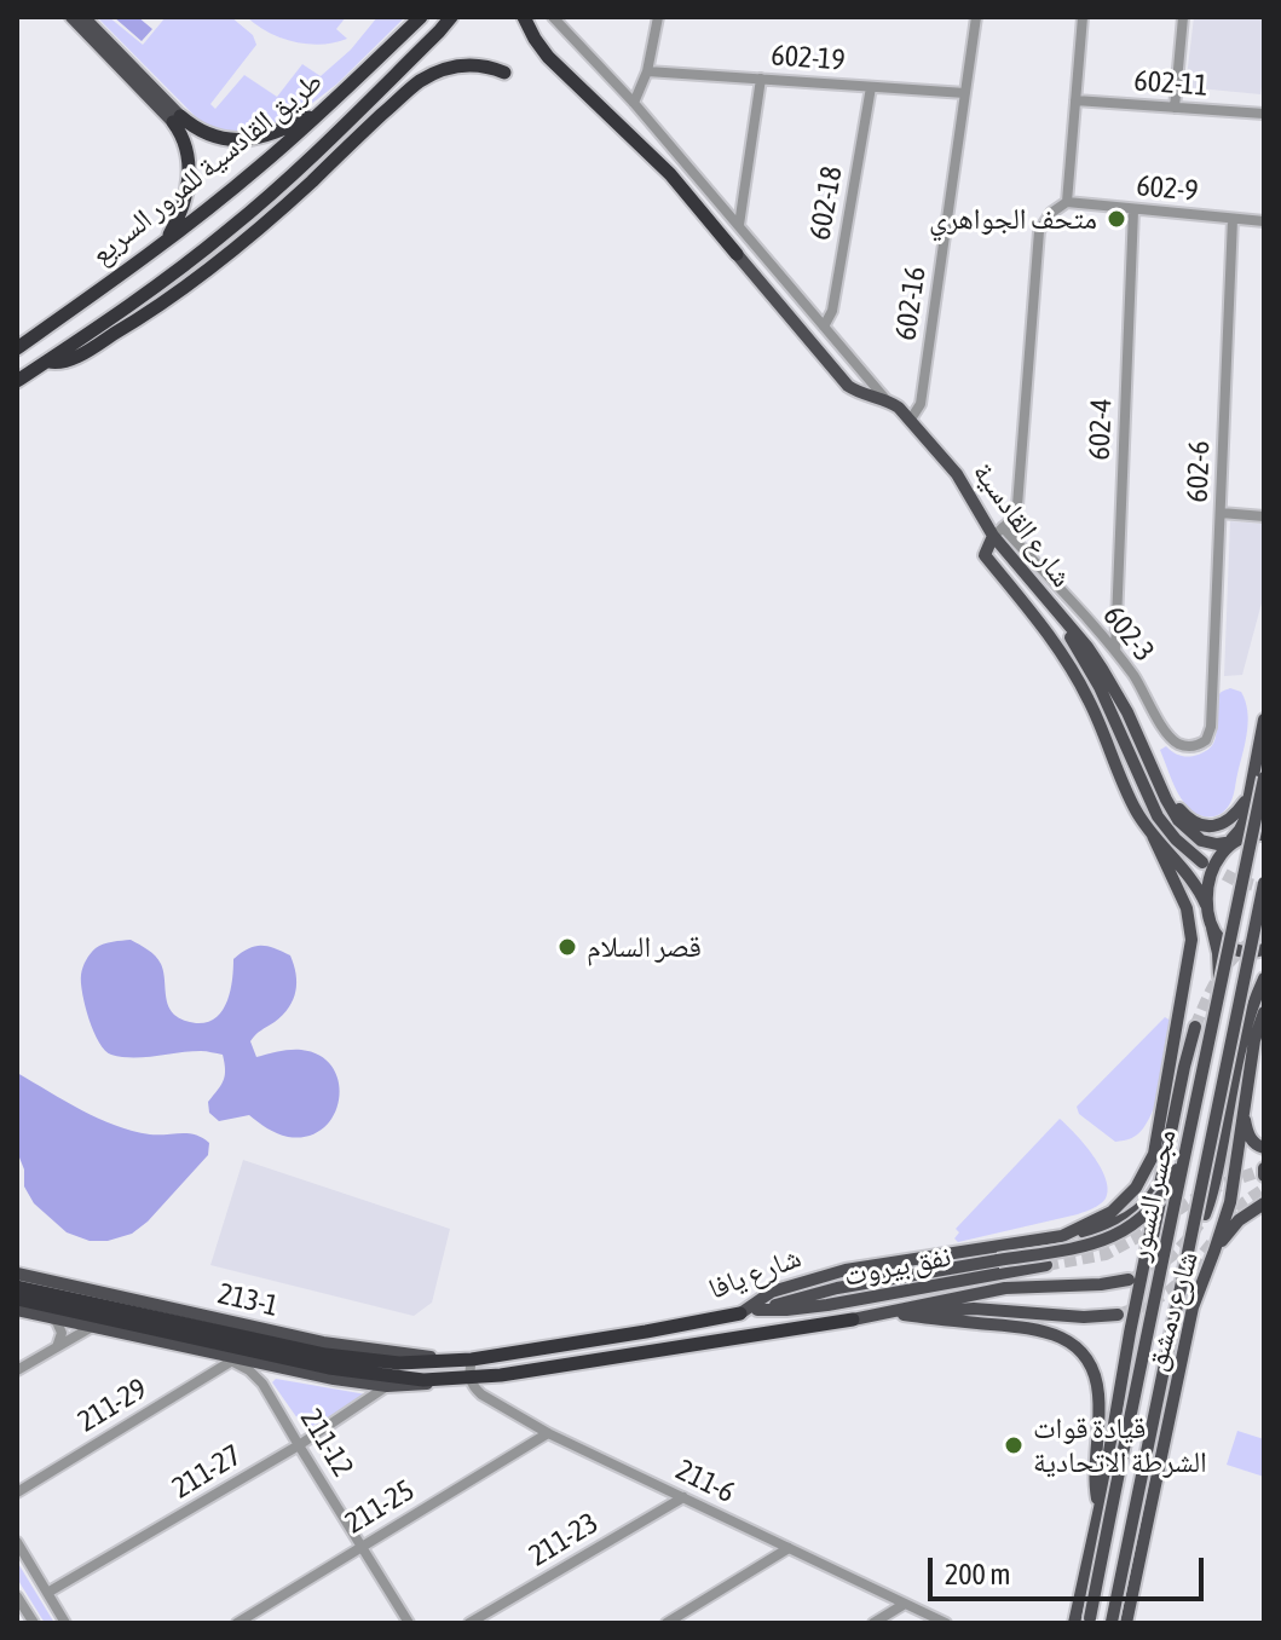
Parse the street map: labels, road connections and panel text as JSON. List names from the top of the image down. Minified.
{"streets":{"highway":["طريق القادسية للمرور السريع","شارع يافا"],"main road":["شارع القادسية","مجسر النسور","نفق بيروت","213-1","شارع دمشق"],"street":["602-19","602-11","602-9","602-18","602-16","602-4","602-6","602-3","211-29","211-12","211-27","211-6","211-25","211-23"]},"crossings":[["602-19","602-18"],["602-19","602-16"],["602-9","602-4"],["602-9","602-6"],["602-16","شارع القادسية"],["602-4","602-3"],["602-6","602-3"],["شارع القادسية","602-3"],["شارع القادسية","شارع يافا"],["نفق بيروت","شارع يافا"],["شارع يافا","213-1"],["شارع يافا","211-6"],["211-29","211-12"],["211-12","211-27"],["211-12","211-25"],["211-6","211-25"],["211-6","211-23"]],"places":["متحف الجواهري","قصر السلام","قيادة قوات الشرطة الاتحادية"],"scale_bar":"200 m"}
